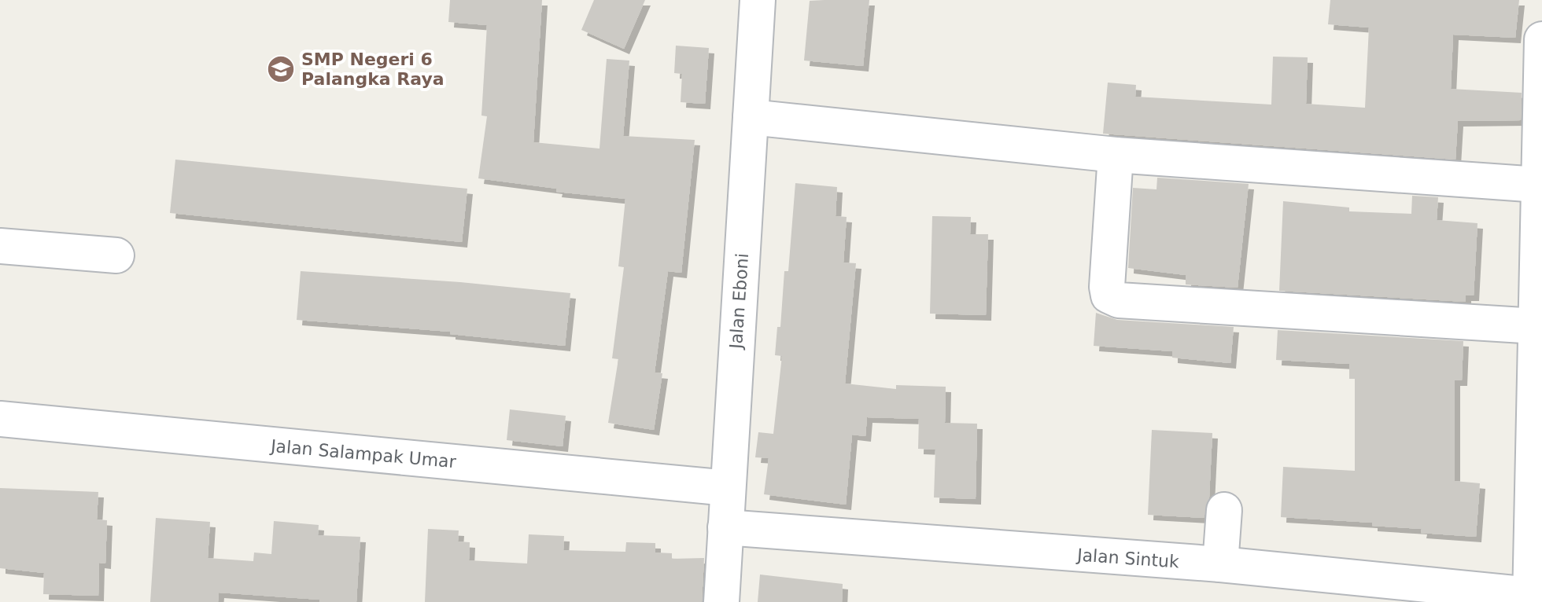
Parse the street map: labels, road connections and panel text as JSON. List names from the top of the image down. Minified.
{"streets":{"street":["Jalan Eboni","Jalan Salampak Umar","Jalan Sintuk"]},"crossings":[["Jalan Eboni","Jalan Salampak Umar"],["Jalan Eboni","Jalan Sintuk"]],"places":{"school or university":["SMP Negeri 6 Palangka Raya"]}}
